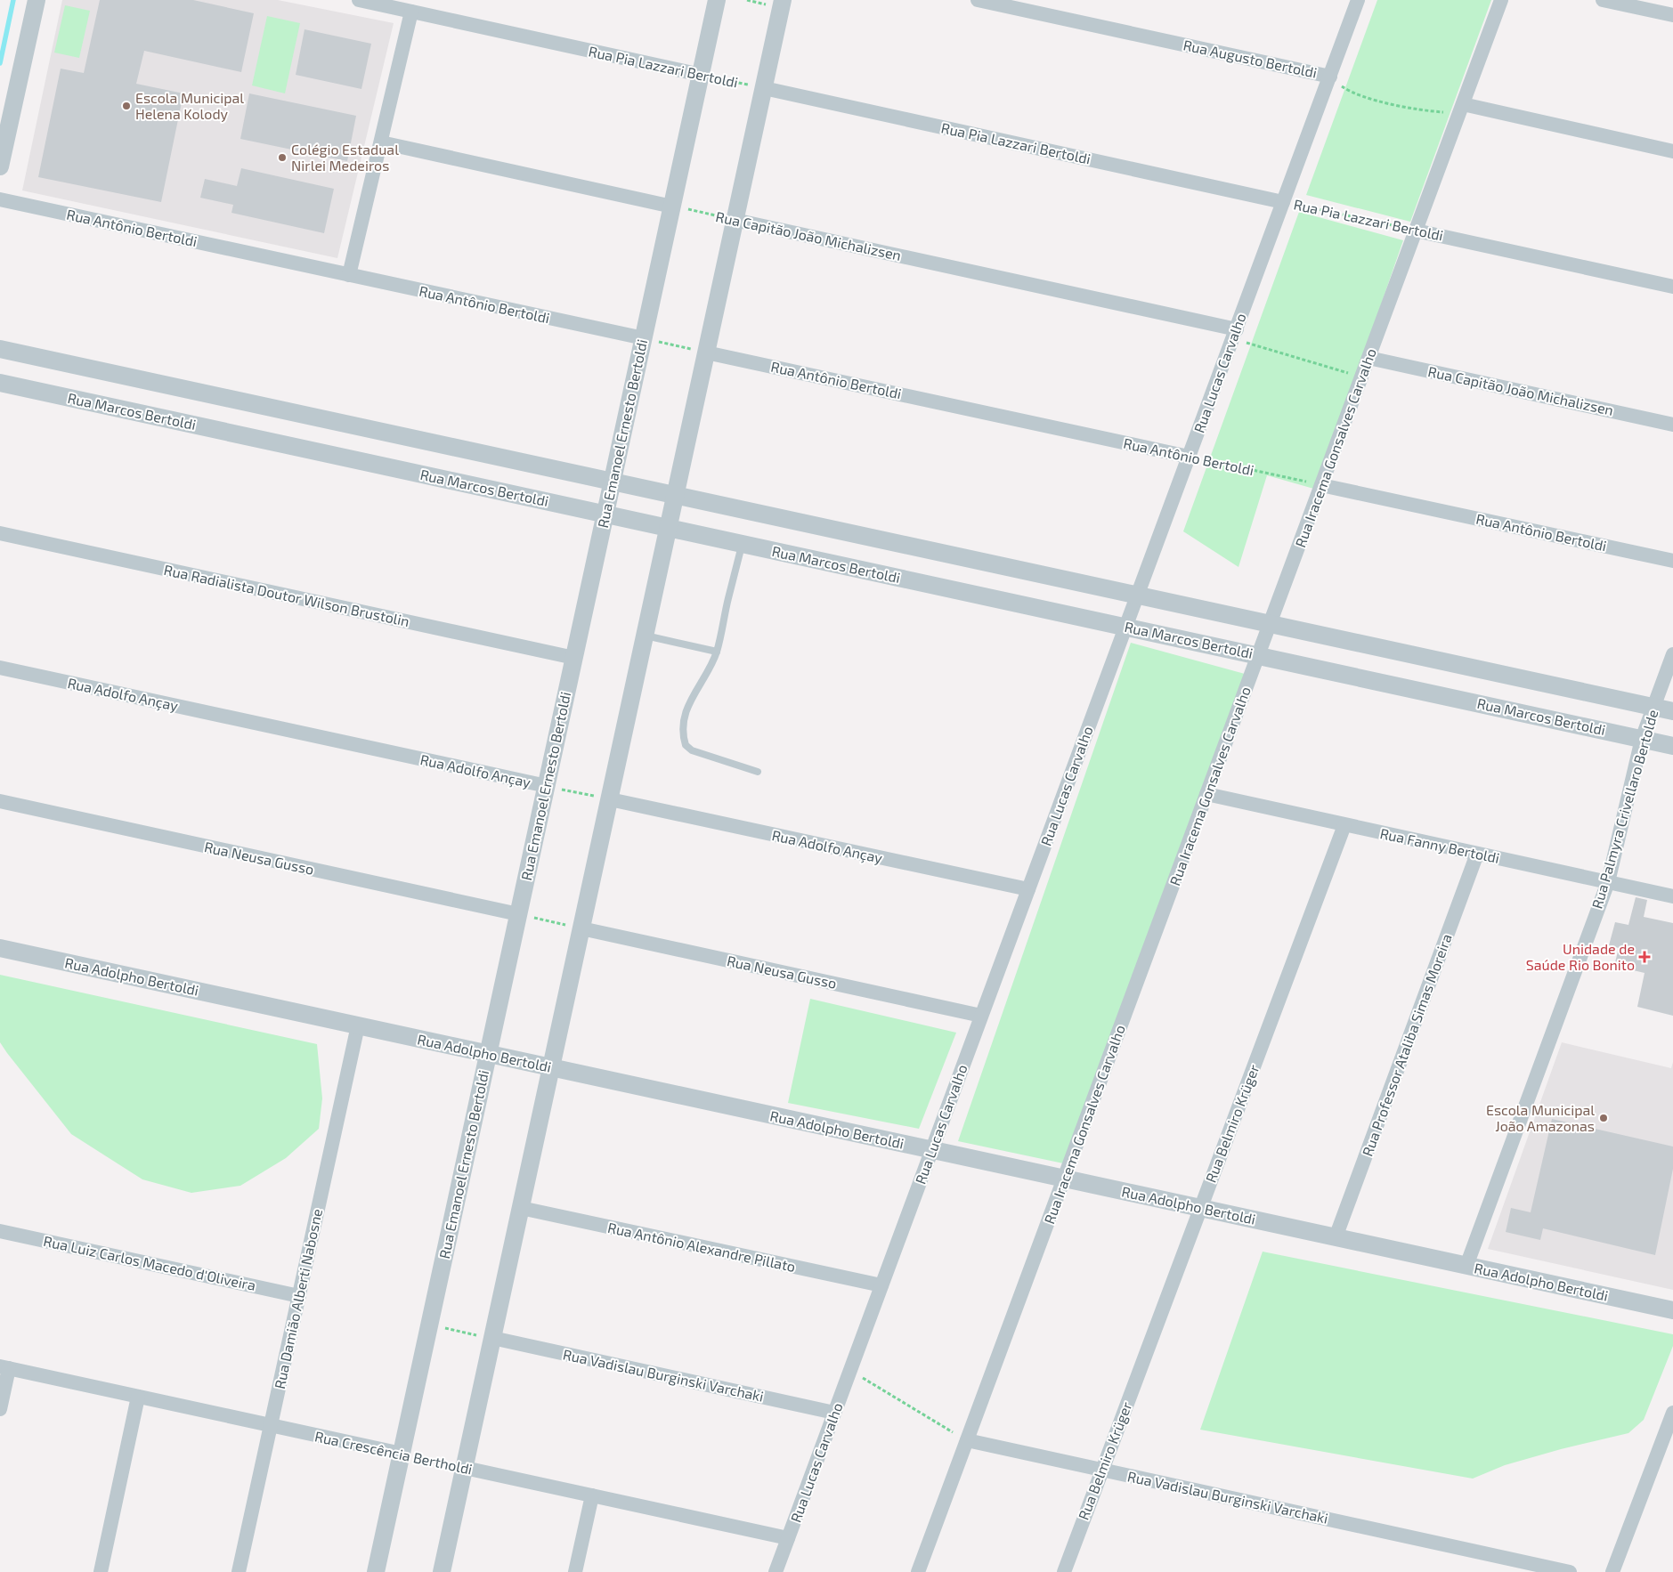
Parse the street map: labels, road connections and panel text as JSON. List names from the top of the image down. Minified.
{"streets":{"street":["Rua Augusto Bertoldi","Rua Pia Lazzari Bertoldi","Rua Antônio Bertoldi","Rua Capitão João Michalizsen","Rua Lucas Carvalho","Rua Marcos Bertoldi","Rua Emanoel Ernesto Bertoldi","Rua Iracema Gonsalves Carvalho","Rua Radialista Doutor Wilson Brustolin","Rua Adolfo Ançay","Rua Palmyra Crivellaro Bertolde","Rua Fanny Bertoldi","Rua Neusa Gusso","Rua Adolpho Bertoldi","Rua Professor Ataliba Simas Moreira","Rua Belmiro Krüger","Rua Antônio Alexandre Pillato","Rua Luiz Carlos Macedo d'Oliveira","Rua Damião Alberti Nabosne","Rua Vadislau Burginski Varchaki","Rua Crescência Bertholdi"]},"crossings":[["Rua Augusto Bertoldi","Rua Lucas Carvalho"],["Rua Augusto Bertoldi","Rua Iracema Gonsalves Carvalho"],["Rua Pia Lazzari Bertoldi","Rua Lucas Carvalho"],["Rua Pia Lazzari Bertoldi","Rua Emanoel Ernesto Bertoldi"],["Rua Pia Lazzari Bertoldi","Rua Iracema Gonsalves Carvalho"],["Rua Antônio Bertoldi","Rua Lucas Carvalho"],["Rua Antônio Bertoldi","Rua Emanoel Ernesto Bertoldi"],["Rua Antônio Bertoldi","Rua Iracema Gonsalves Carvalho"],["Rua Capitão João Michalizsen","Rua Lucas Carvalho"],["Rua Capitão João Michalizsen","Rua Emanoel Ernesto Bertoldi"],["Rua Capitão João Michalizsen","Rua Iracema Gonsalves Carvalho"],["Rua Lucas Carvalho","Rua Marcos Bertoldi"],["Rua Lucas Carvalho","Rua Adolfo Ançay"],["Rua Lucas Carvalho","Rua Neusa Gusso"],["Rua Lucas Carvalho","Rua Adolpho Bertoldi"],["Rua Lucas Carvalho","Rua Antônio Alexandre Pillato"],["Rua Lucas Carvalho","Rua Vadislau Burginski Varchaki"],["Rua Lucas Carvalho","Rua Crescência Bertholdi"],["Rua Marcos Bertoldi","Rua Emanoel Ernesto Bertoldi"],["Rua Marcos Bertoldi","Rua Iracema Gonsalves Carvalho"],["Rua Marcos Bertoldi","Rua Palmyra Crivellaro Bertolde"],["Rua Emanoel Ernesto Bertoldi","Rua Radialista Doutor Wilson Brustolin"],["Rua Emanoel Ernesto Bertoldi","Rua Adolfo Ançay"],["Rua Emanoel Ernesto Bertoldi","Rua Neusa Gusso"],["Rua Emanoel Ernesto Bertoldi","Rua Adolpho Bertoldi"],["Rua Emanoel Ernesto Bertoldi","Rua Crescência Bertholdi"],["Rua Iracema Gonsalves Carvalho","Rua Fanny Bertoldi"],["Rua Iracema Gonsalves Carvalho","Rua Adolpho Bertoldi"],["Rua Iracema Gonsalves Carvalho","Rua Vadislau Burginski Varchaki"],["Rua Palmyra Crivellaro Bertolde","Rua Fanny Bertoldi"],["Rua Palmyra Crivellaro Bertolde","Rua Adolpho Bertoldi"],["Rua Fanny Bertoldi","Rua Professor Ataliba Simas Moreira"],["Rua Fanny Bertoldi","Rua Belmiro Krüger"],["Rua Adolpho Bertoldi","Rua Professor Ataliba Simas Moreira"],["Rua Adolpho Bertoldi","Rua Belmiro Krüger"],["Rua Adolpho Bertoldi","Rua Damião Alberti Nabosne"],["Rua Belmiro Krüger","Rua Vadislau Burginski Varchaki"],["Rua Luiz Carlos Macedo d'Oliveira","Rua Damião Alberti Nabosne"],["Rua Damião Alberti Nabosne","Rua Crescência Bertholdi"]],"places":{"other":["Escola Municipal Helena Kolody","Colégio Estadual Nirlei Medeiros","Escola Municipal João Amazonas"],"health":["Unidade de Saúde Rio Bonito"]}}
